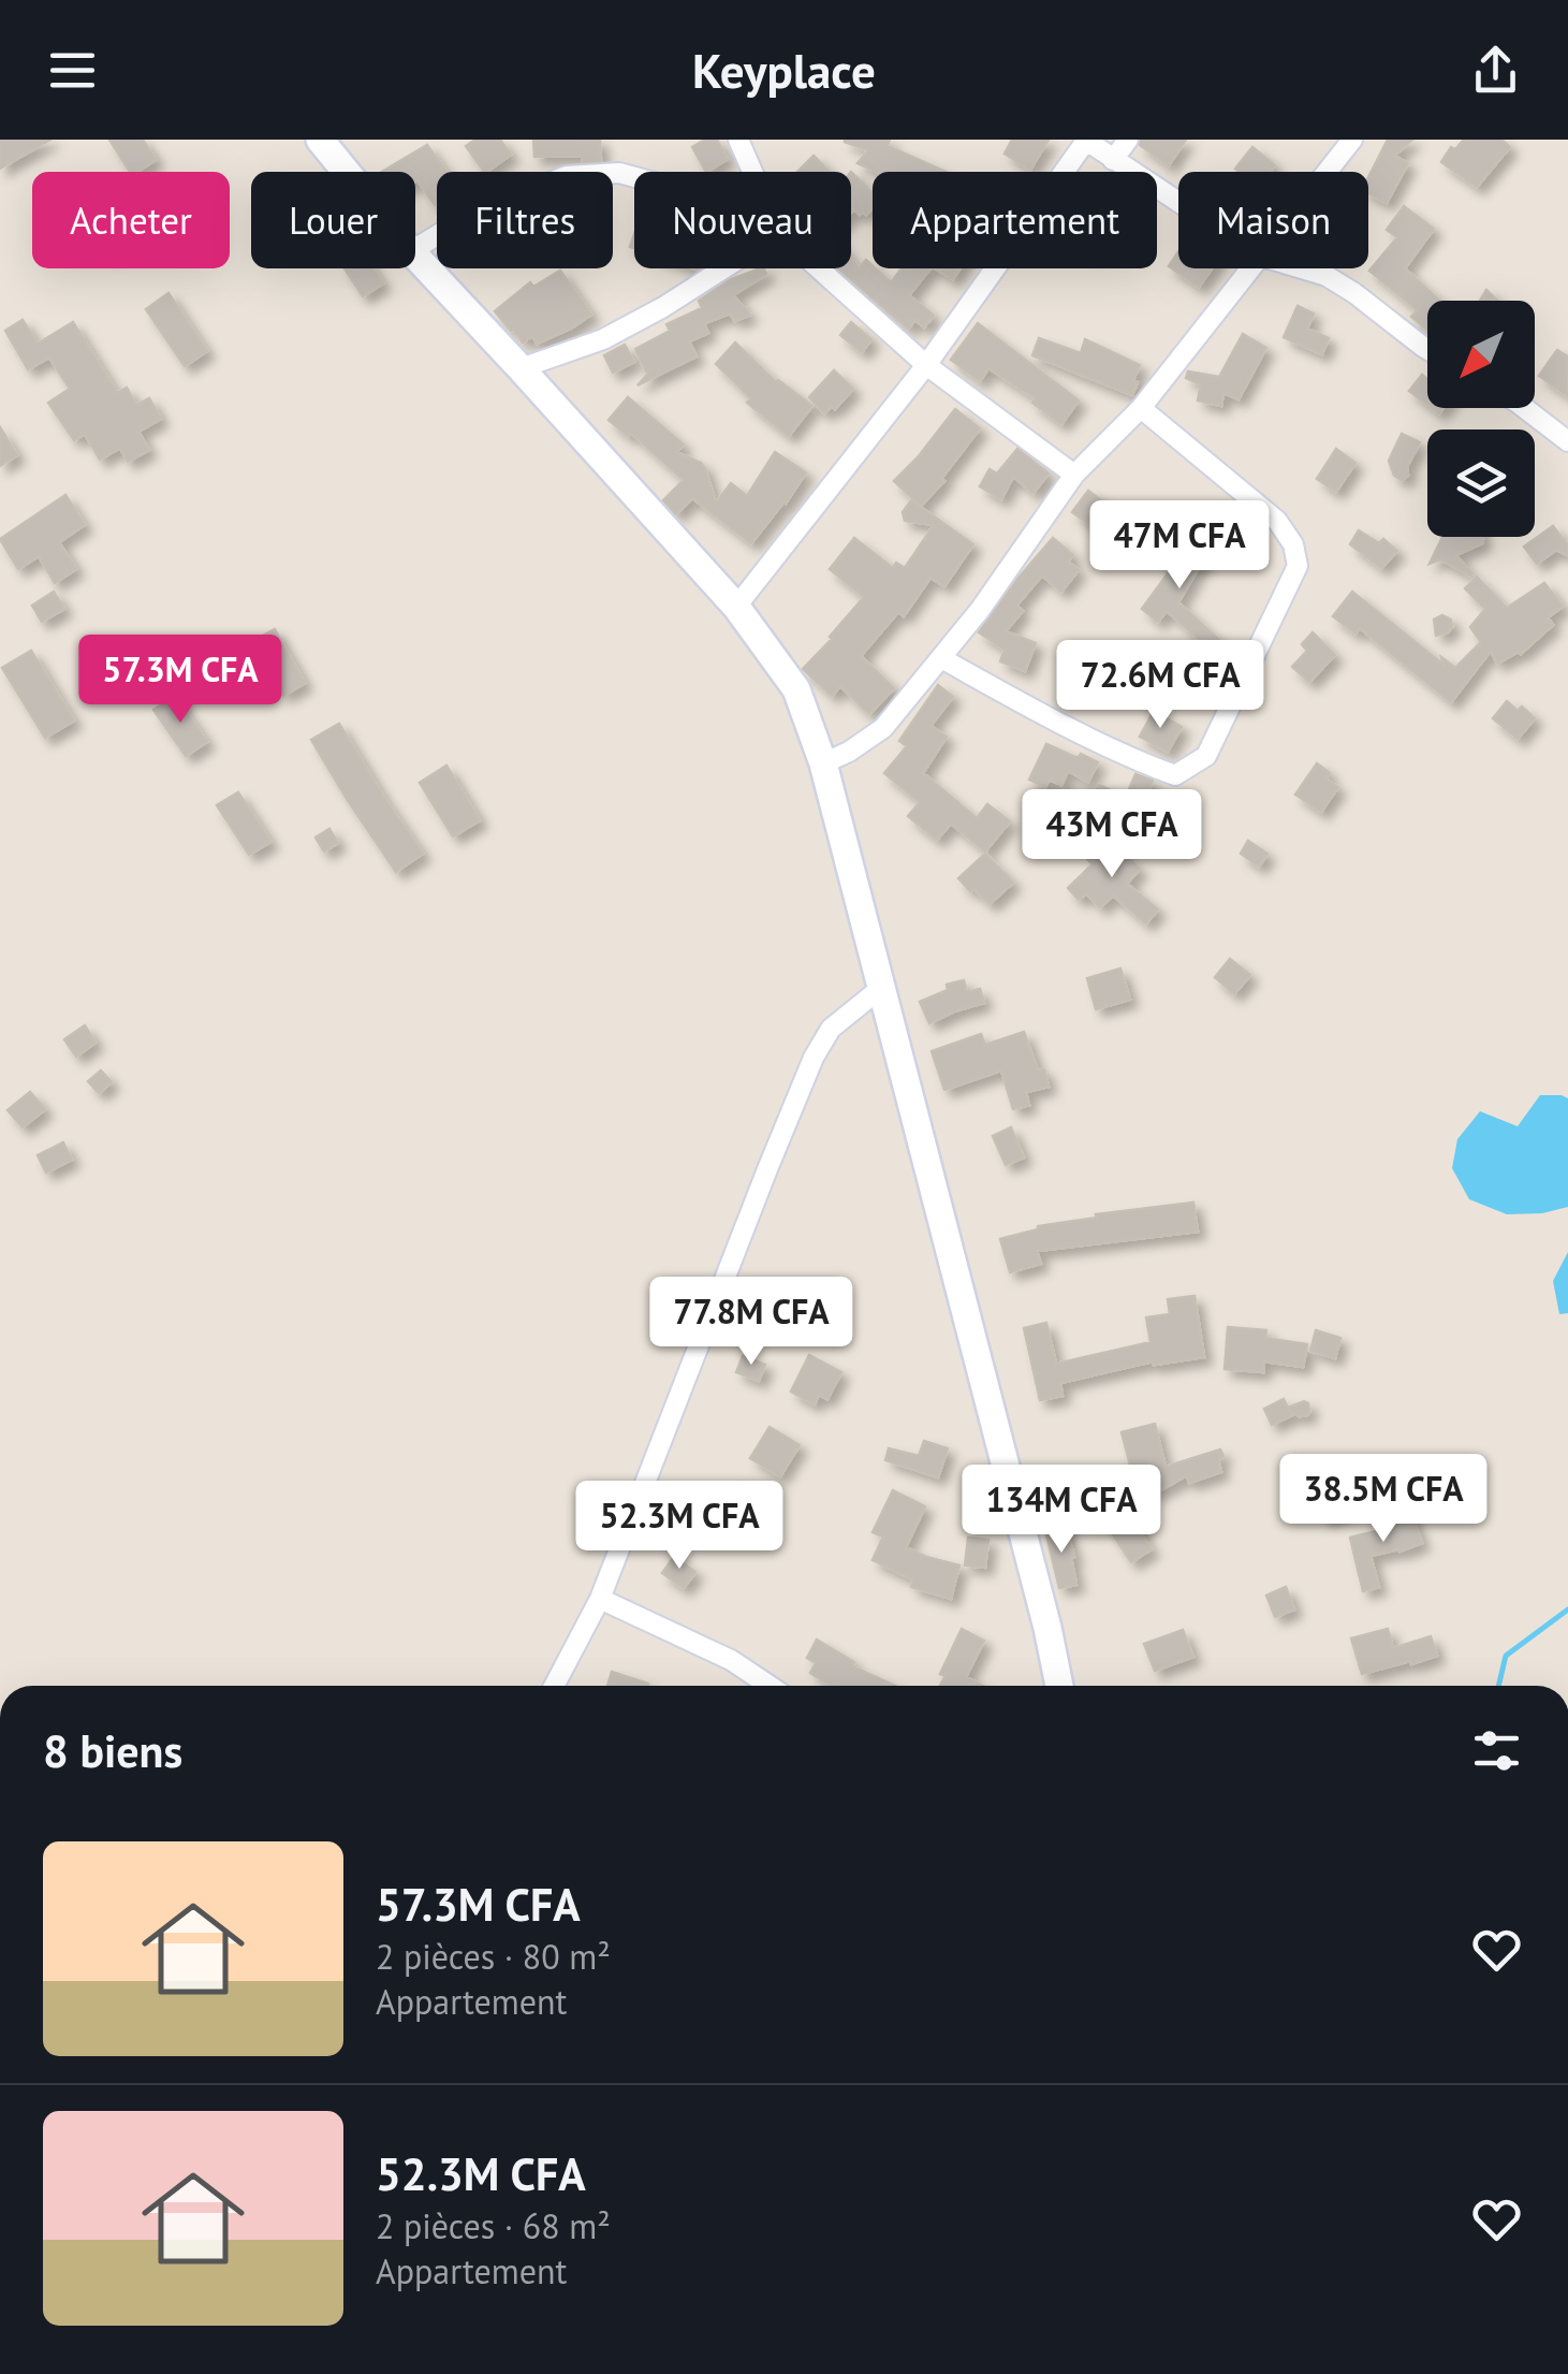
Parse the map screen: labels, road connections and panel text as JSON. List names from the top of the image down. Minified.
{"north":"bottom left","page":{"header":"Keyplace","chip":["Acheter","Louer","Filtres","Nouveau","Appartement","Maison"],"price":["47M CFA","57.3M CFA","72.6M CFA","43M CFA","77.8M CFA","38.5M CFA","134M CFA","52.3M CFA"],"heading":"8 biens","list":[{"name":"57.3M CFA","note":"2 pièces · 80 m² · Appartement"},{"name":"52.3M CFA","note":"2 pièces · 68 m² · Appartement"}]}}
